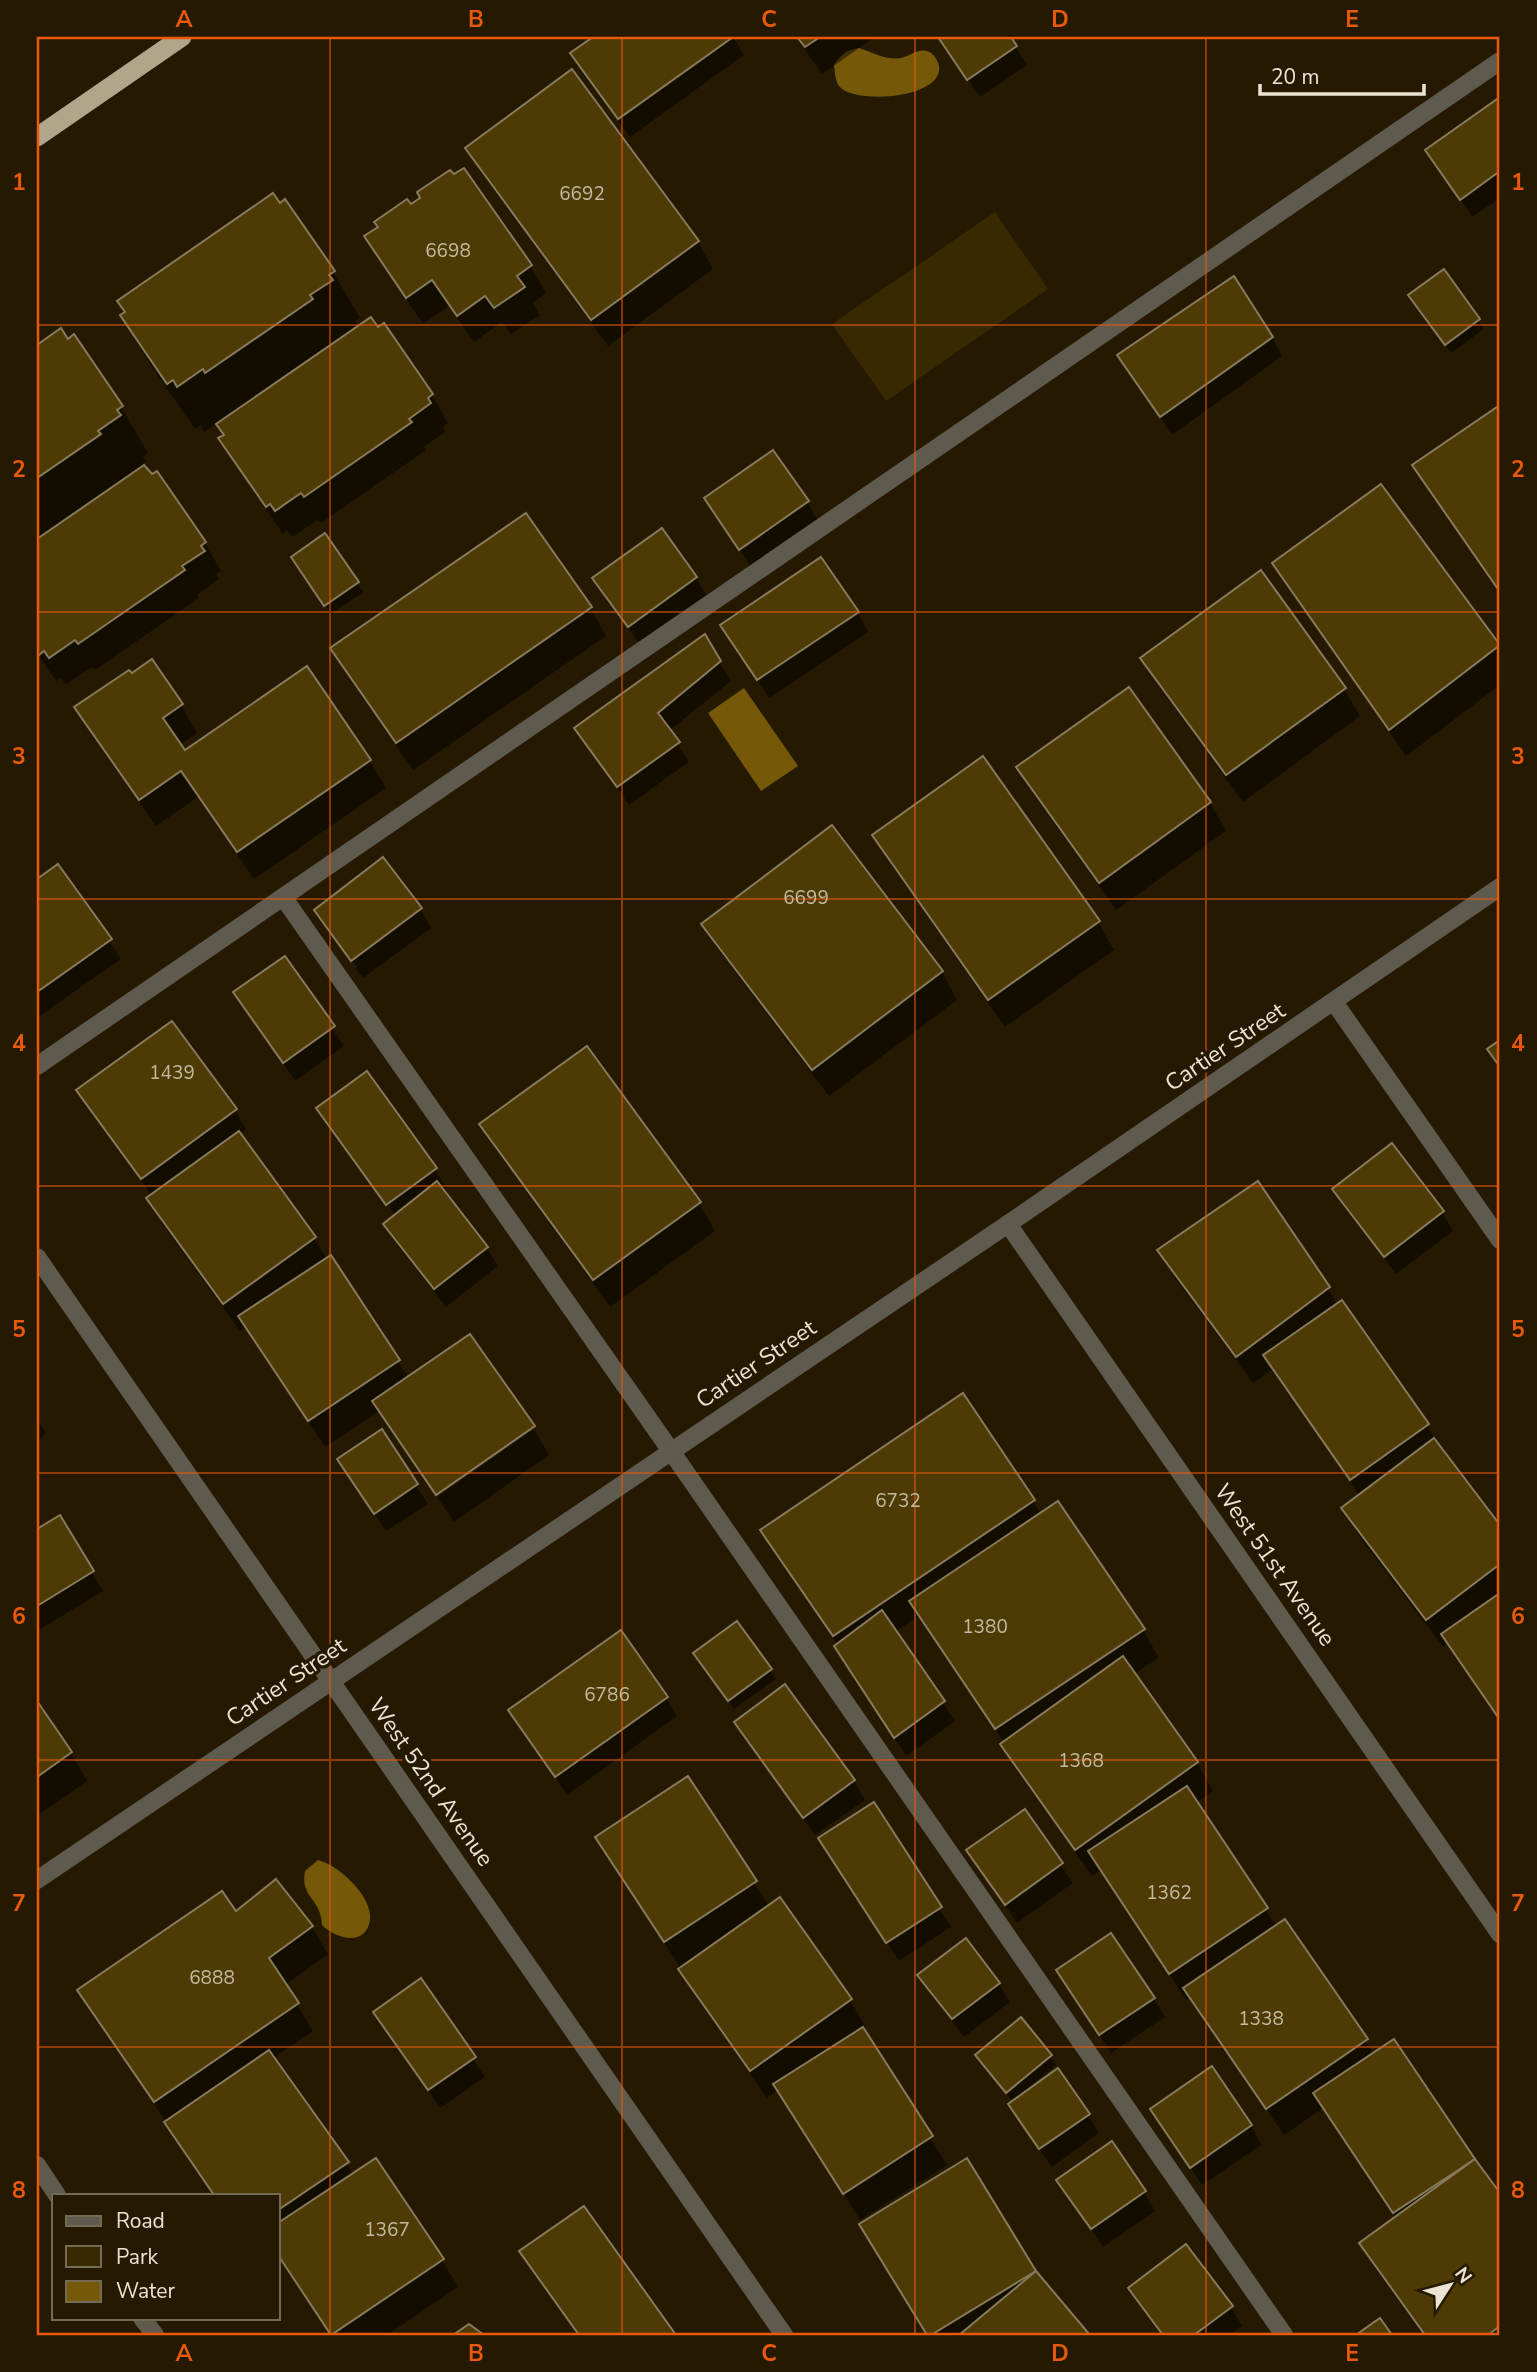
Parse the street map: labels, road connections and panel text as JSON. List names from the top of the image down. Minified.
{"streets":{"street":["Cartier Street","West 51st Avenue","West 52nd Avenue"]},"crossings":[["Cartier Street","West 51st Avenue"],["Cartier Street","West 52nd Avenue"]],"house_numbers":["6692","6698","6699","1439","6732","1380","6786","1368","1362","6888","1338","1367"],"legend":["Road","Park","Water"],"scale_bar":"20 m","north":"top right","grid":{"columns":["A","B","C","D","E"],"rows":["1","2","3","4","5","6","7","8"]}}
